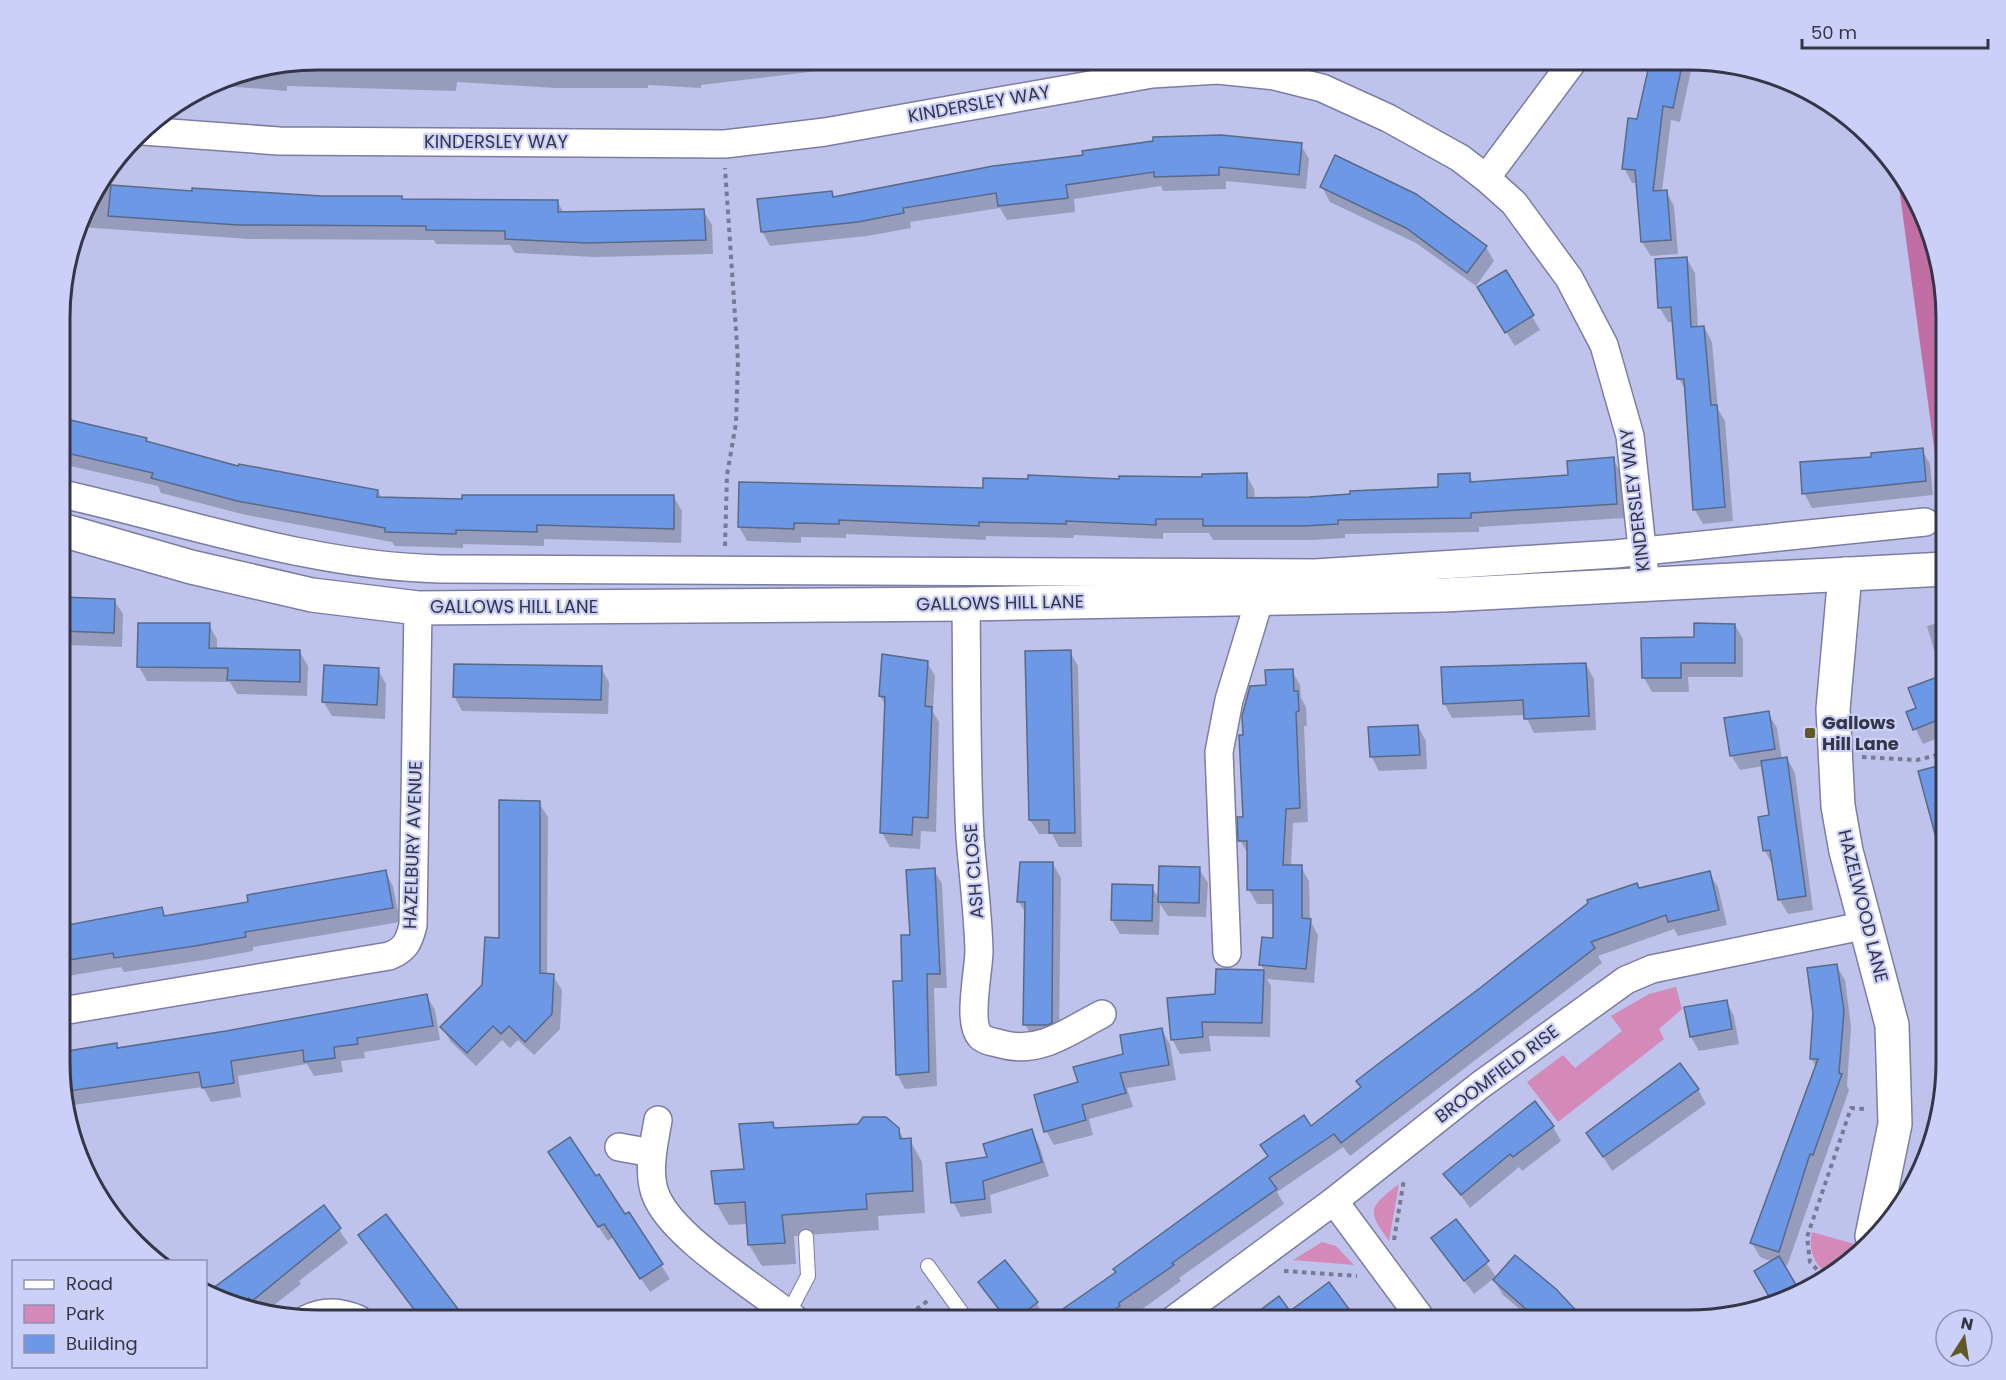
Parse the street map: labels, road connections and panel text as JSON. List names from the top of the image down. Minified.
{"streets":{"street":["KINDERSLEY WAY","GALLOWS HILL LANE","HAZELBURY AVENUE","ASH CLOSE","HAZELWOOD LANE","BROOMFIELD RISE"]},"crossings":[["KINDERSLEY WAY","GALLOWS HILL LANE"],["GALLOWS HILL LANE","HAZELBURY AVENUE"],["GALLOWS HILL LANE","ASH CLOSE"],["GALLOWS HILL LANE","HAZELWOOD LANE"],["HAZELWOOD LANE","BROOMFIELD RISE"]],"places":{"transit":["Gallows Hill Lane"]},"legend":["Road","Park","Building"],"scale_bar":"50 m","north":"top"}
